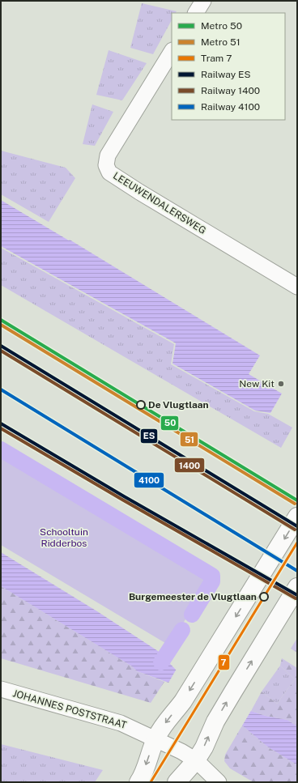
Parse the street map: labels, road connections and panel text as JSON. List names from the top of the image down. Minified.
{"streets":{"street":["LEEUWENDALERSWEG","JOHANNES POSTSTRAAT"]},"parks":["Schooltuin Ridderbos"],"places":["New Kit","De Vlugtlaan","Burgemeester de Vlugtlaan"],"lines":["metro line 50","metro line 51","rail line ES","rail line 1400","rail line 4100","tram line 7"],"legend":["Metro 50","Metro 51","Tram 7","Railway ES","Railway 1400","Railway 4100"]}
